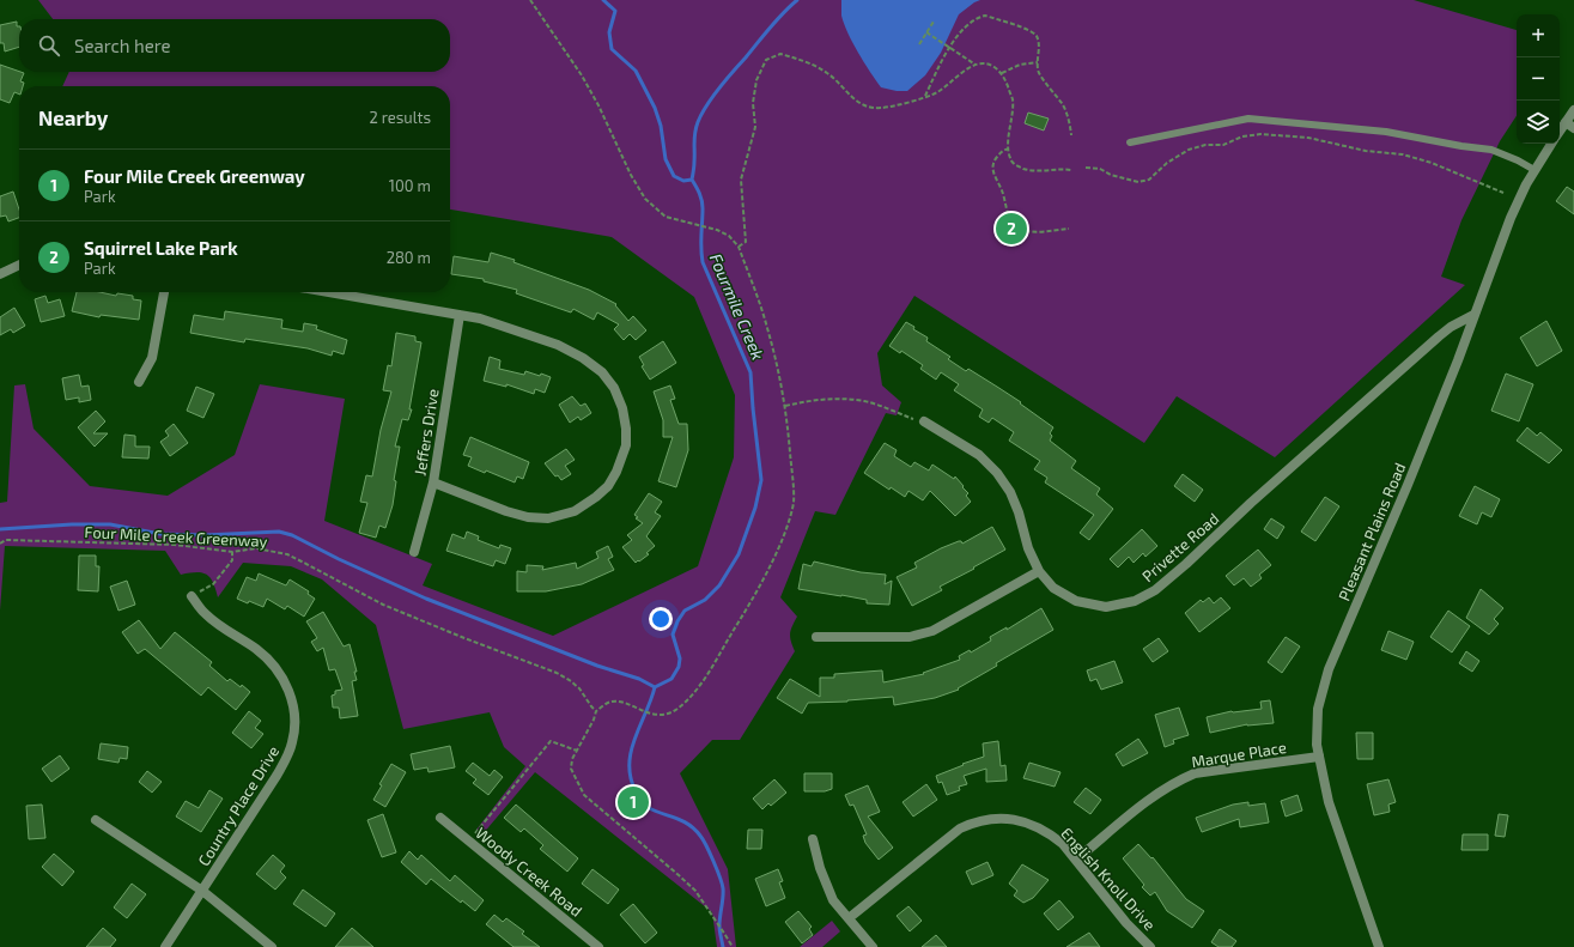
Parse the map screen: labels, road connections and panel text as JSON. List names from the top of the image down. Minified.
{"streets":{"street":["Jeffers Drive","Pleasant Plains Road","Privette Road","Marque Place","Country Place Drive","Woody Creek Road","English Knoll Drive"],"path":["Four Mile Creek Greenway"]},"crossings":[["Pleasant Plains Road","Privette Road"],["Pleasant Plains Road","Marque Place"],["Marque Place","English Knoll Drive"]],"water":["Fourmile Creek"],"page":{"map_buttons":["+","−"],"search":"Search here","heading":["Nearby","2 results"],"list":[{"mark":"1","name":"Four Mile Creek Greenway","note":"Park","value":"100 m"},{"mark":"2","name":"Squirrel Lake Park","note":"Park","value":"280 m"}],"pins":["2","1"]}}
